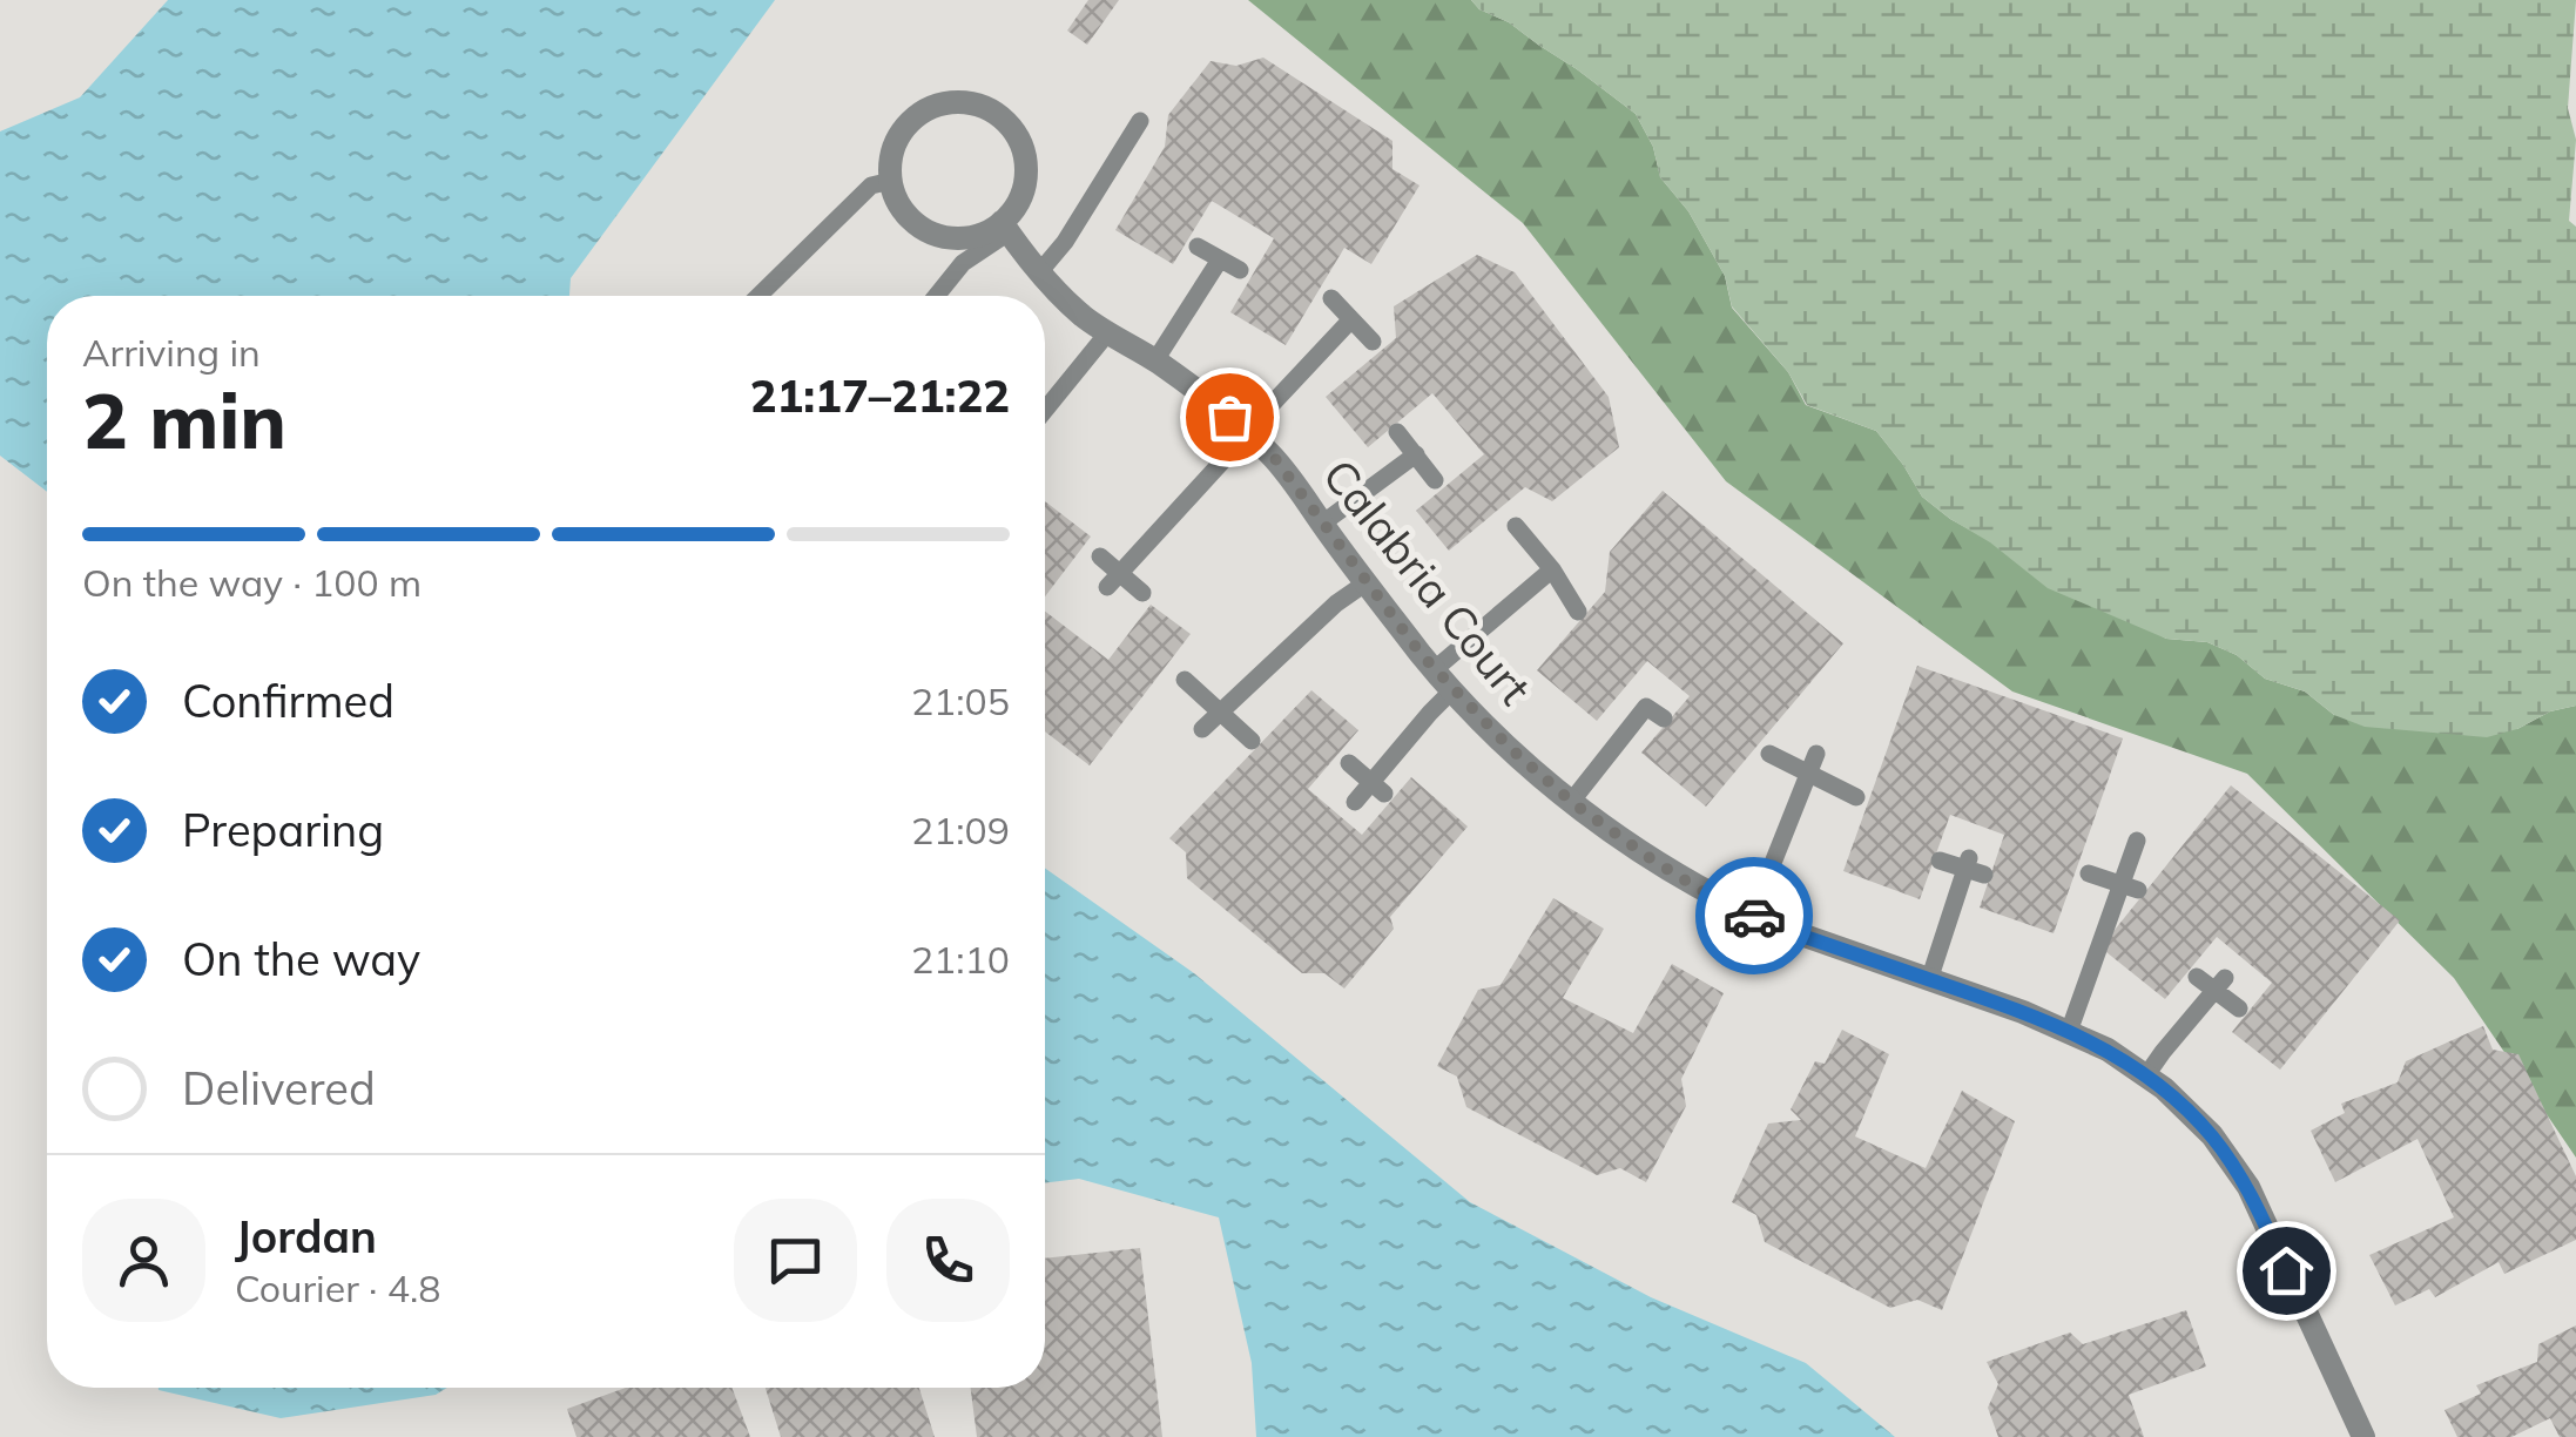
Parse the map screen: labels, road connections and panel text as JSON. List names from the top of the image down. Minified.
{"streets":{"street":["Calabria Court"]},"page":{"heading":["2 min","Arriving in","21:17–21:22"],"panel":["Jordan","Courier · 4.8"],"bar":"On the way · 100 m","list":[["Confirmed","21:05"],["Preparing","21:09"],["On the way","21:10"],"Delivered"]}}
